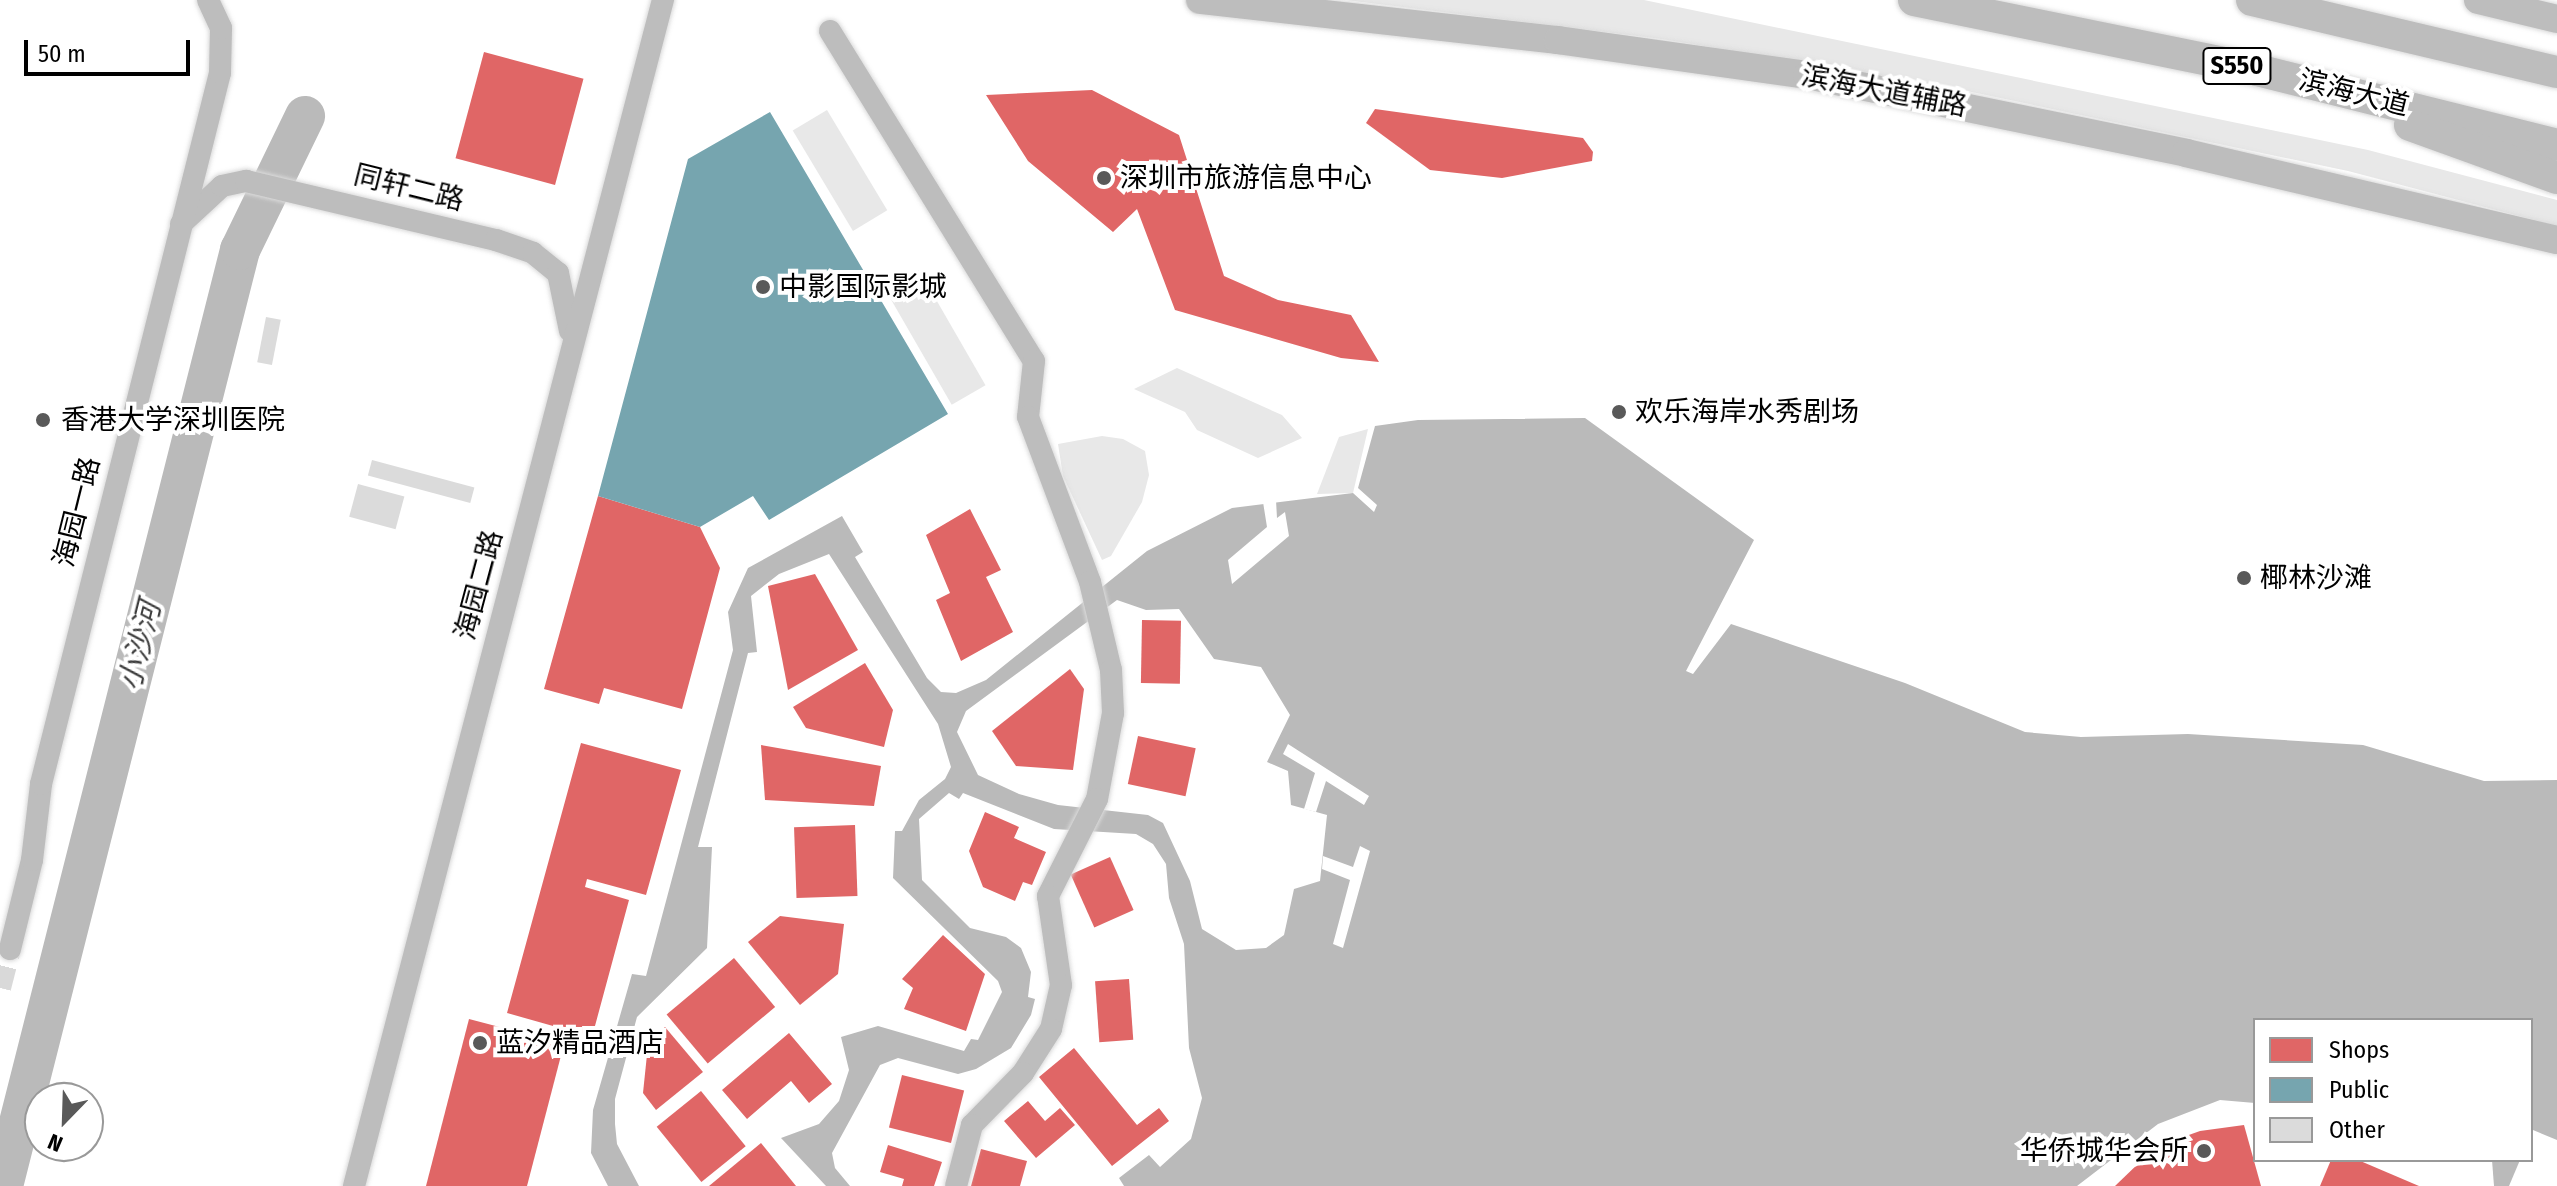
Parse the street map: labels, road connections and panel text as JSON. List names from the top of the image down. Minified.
{"streets":{"highway":["S550","滨海大道"],"main road":["滨海大道辅路"],"street":["同轩二路","海园一路","海园二路"]},"crossings":[["同轩二路","海园一路"],["同轩二路","海园二路"]],"water":["小沙河"],"places":["深圳市旅游信息中心","中影国际影城","欢乐海岸水秀剧场","香港大学深圳医院","椰林沙滩","蓝汐精品酒店","华侨城华会所"],"legend":["Shops","Public","Other"],"scale_bar":"50 m","north":"bottom left"}
